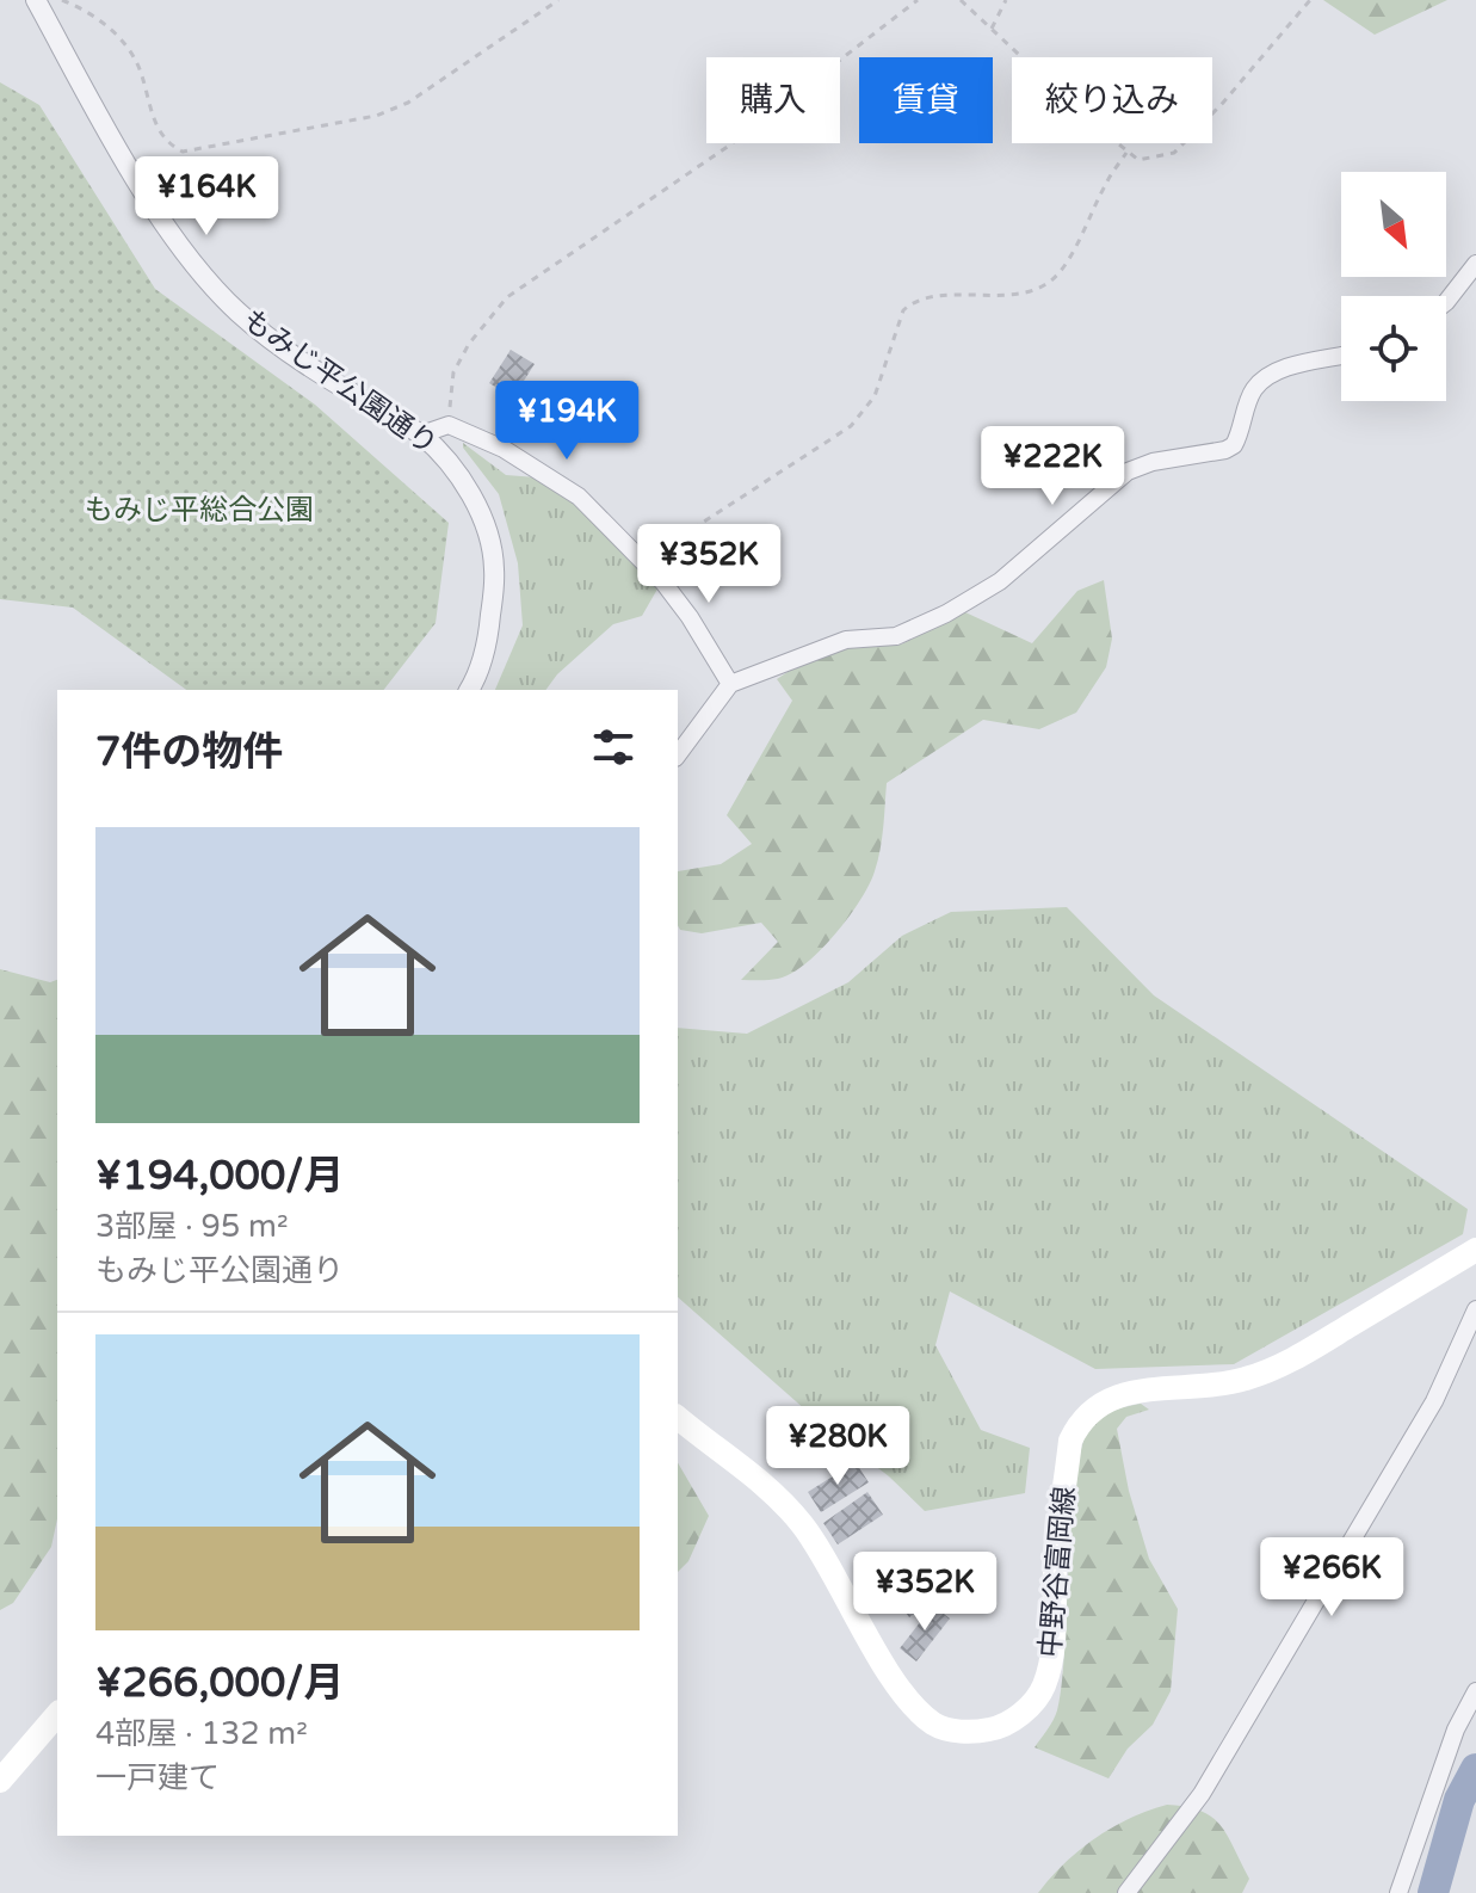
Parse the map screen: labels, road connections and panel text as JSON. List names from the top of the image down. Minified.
{"streets":{"main road":["中野谷富岡線"],"street":["もみじ平公園通り"]},"parks":["もみじ平総合公園"],"north":"bottom right","page":{"chip":["購入","賃貸","絞り込み"],"price":["¥164K","¥194K","¥222K","¥352K","¥280K","¥266K","¥352K"],"heading":"7件の物件","list":[{"name":"¥194,000/月","note":"3部屋 · 95 m² · もみじ平公園通り"},{"name":"¥266,000/月","note":"4部屋 · 132 m² · 一戸建て"}]}}
